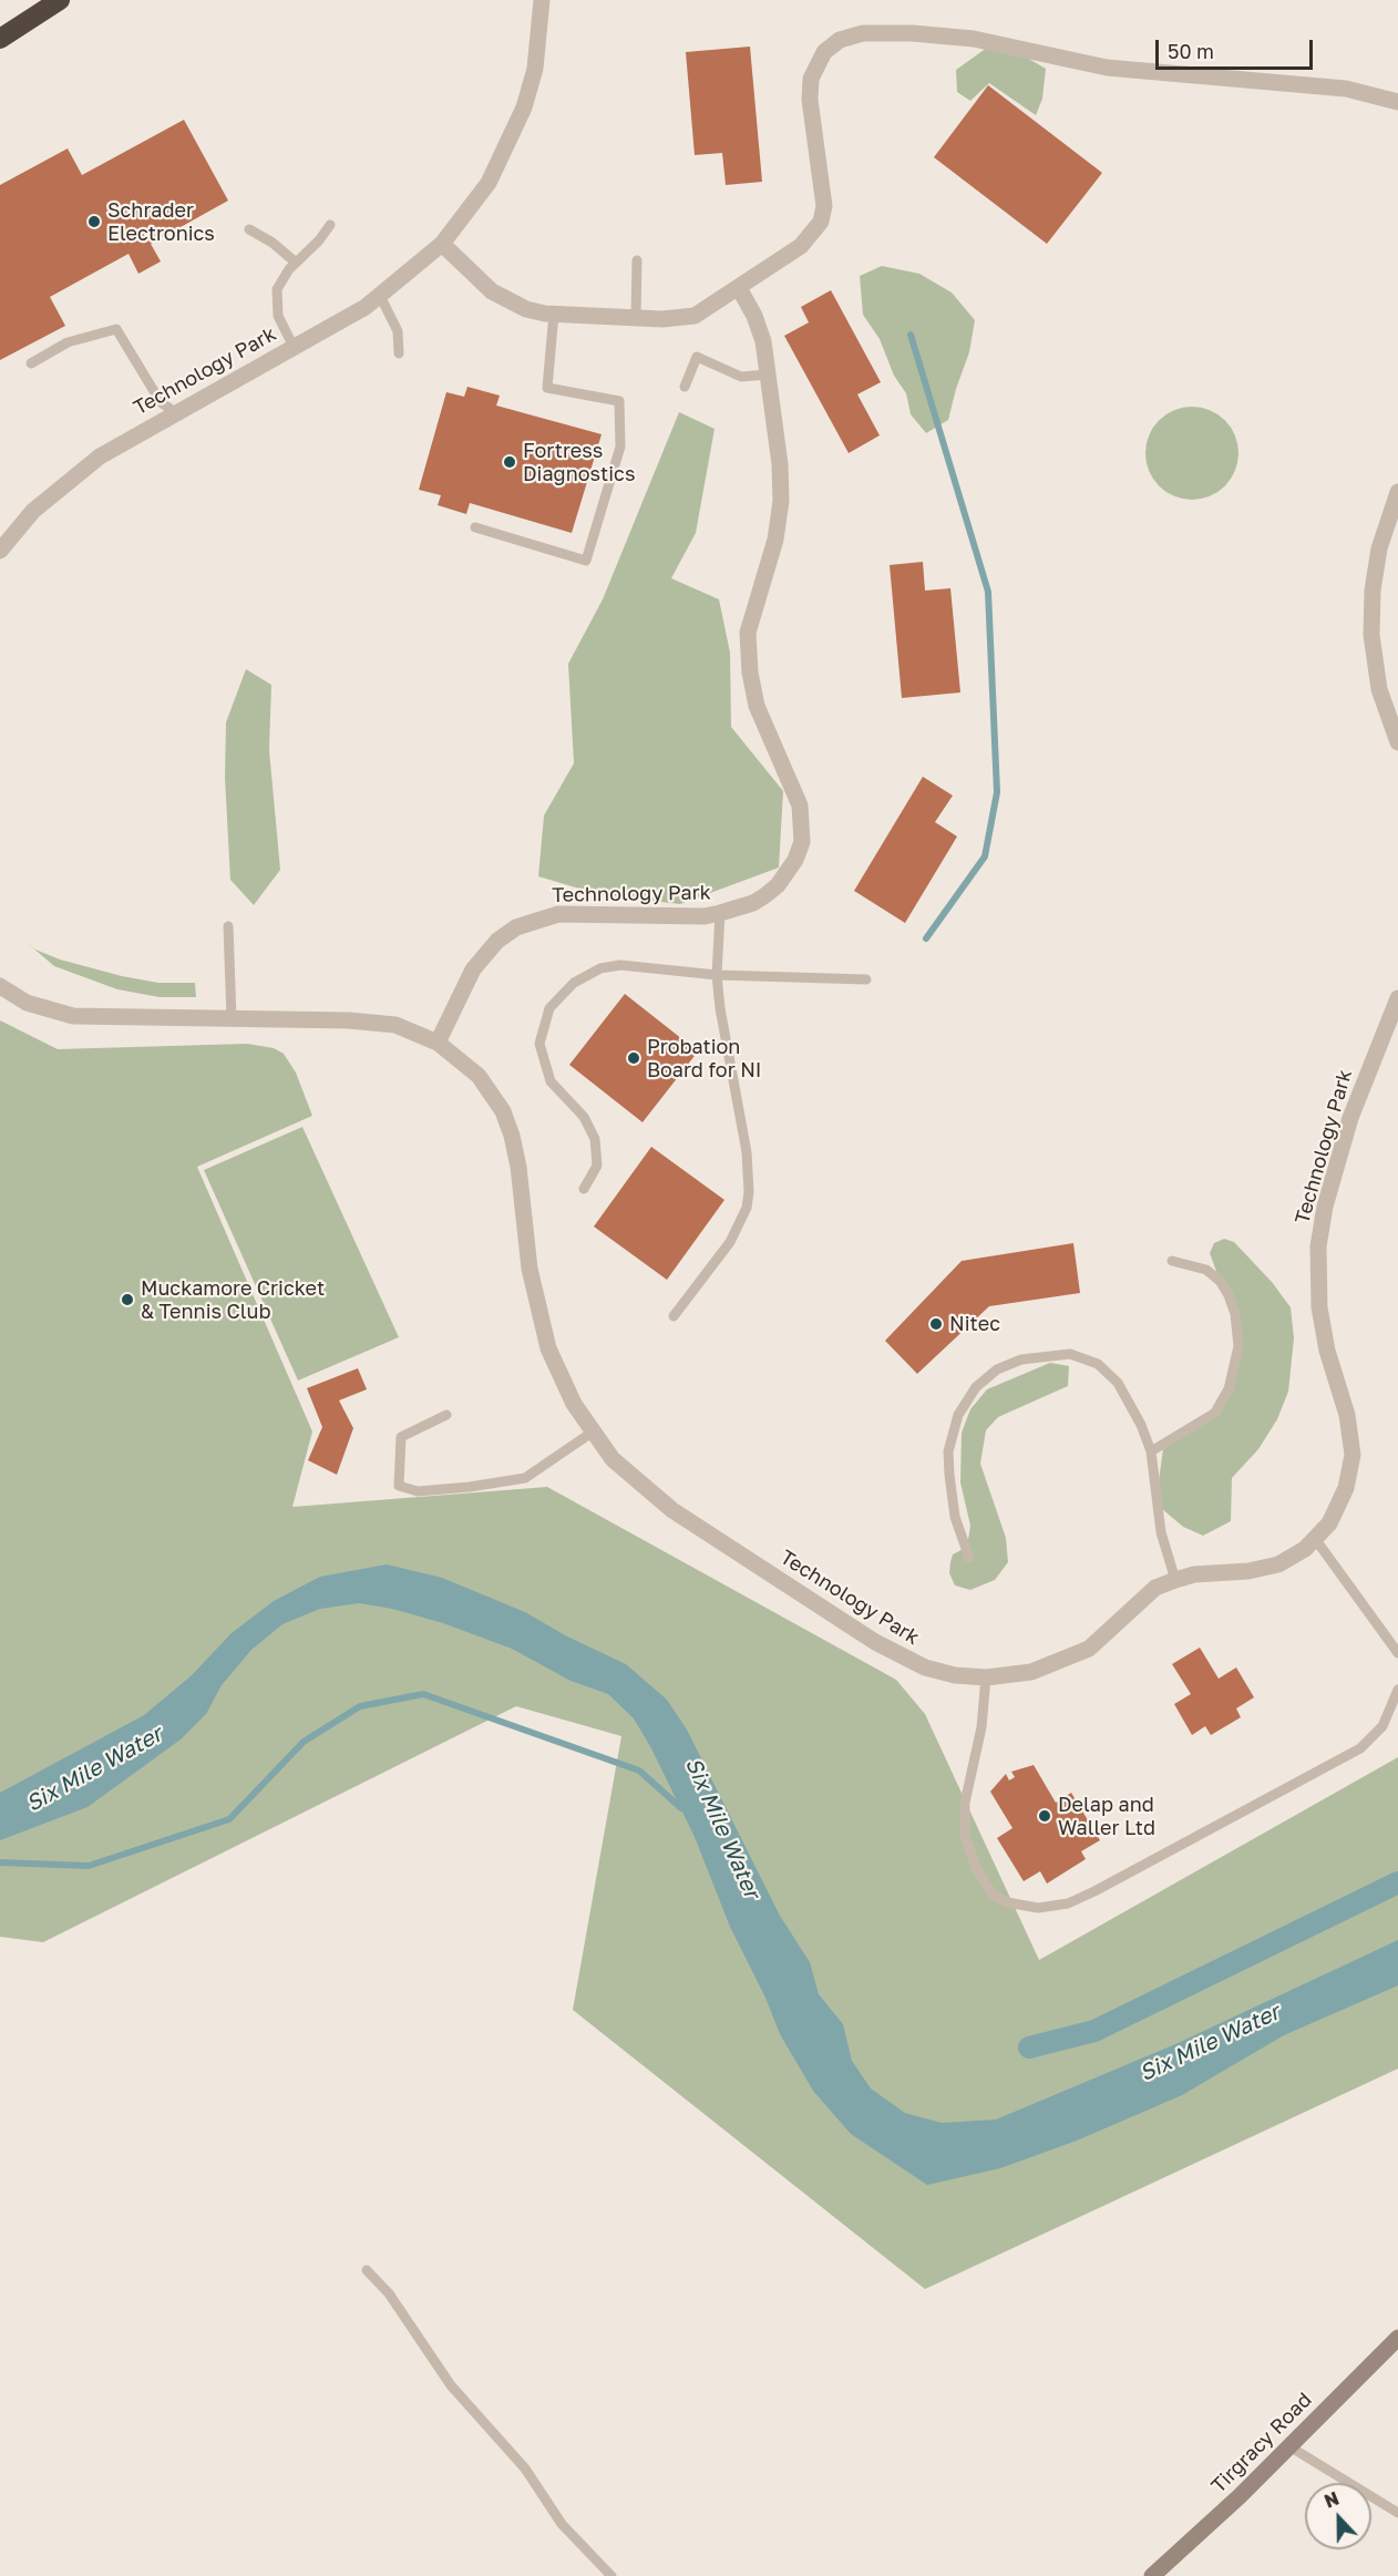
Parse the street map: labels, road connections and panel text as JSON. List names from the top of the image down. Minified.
{"streets":{"street":["Technology Park","Tirgracy Road"]},"water":["Six Mile Water"],"places":["Schrader Electronics","Fortress Diagnostics","Probation Board for NI","Muckamore Cricket & Tennis Club","Nitec","Delap and Waller Ltd"],"scale_bar":"50 m","north":"top"}
